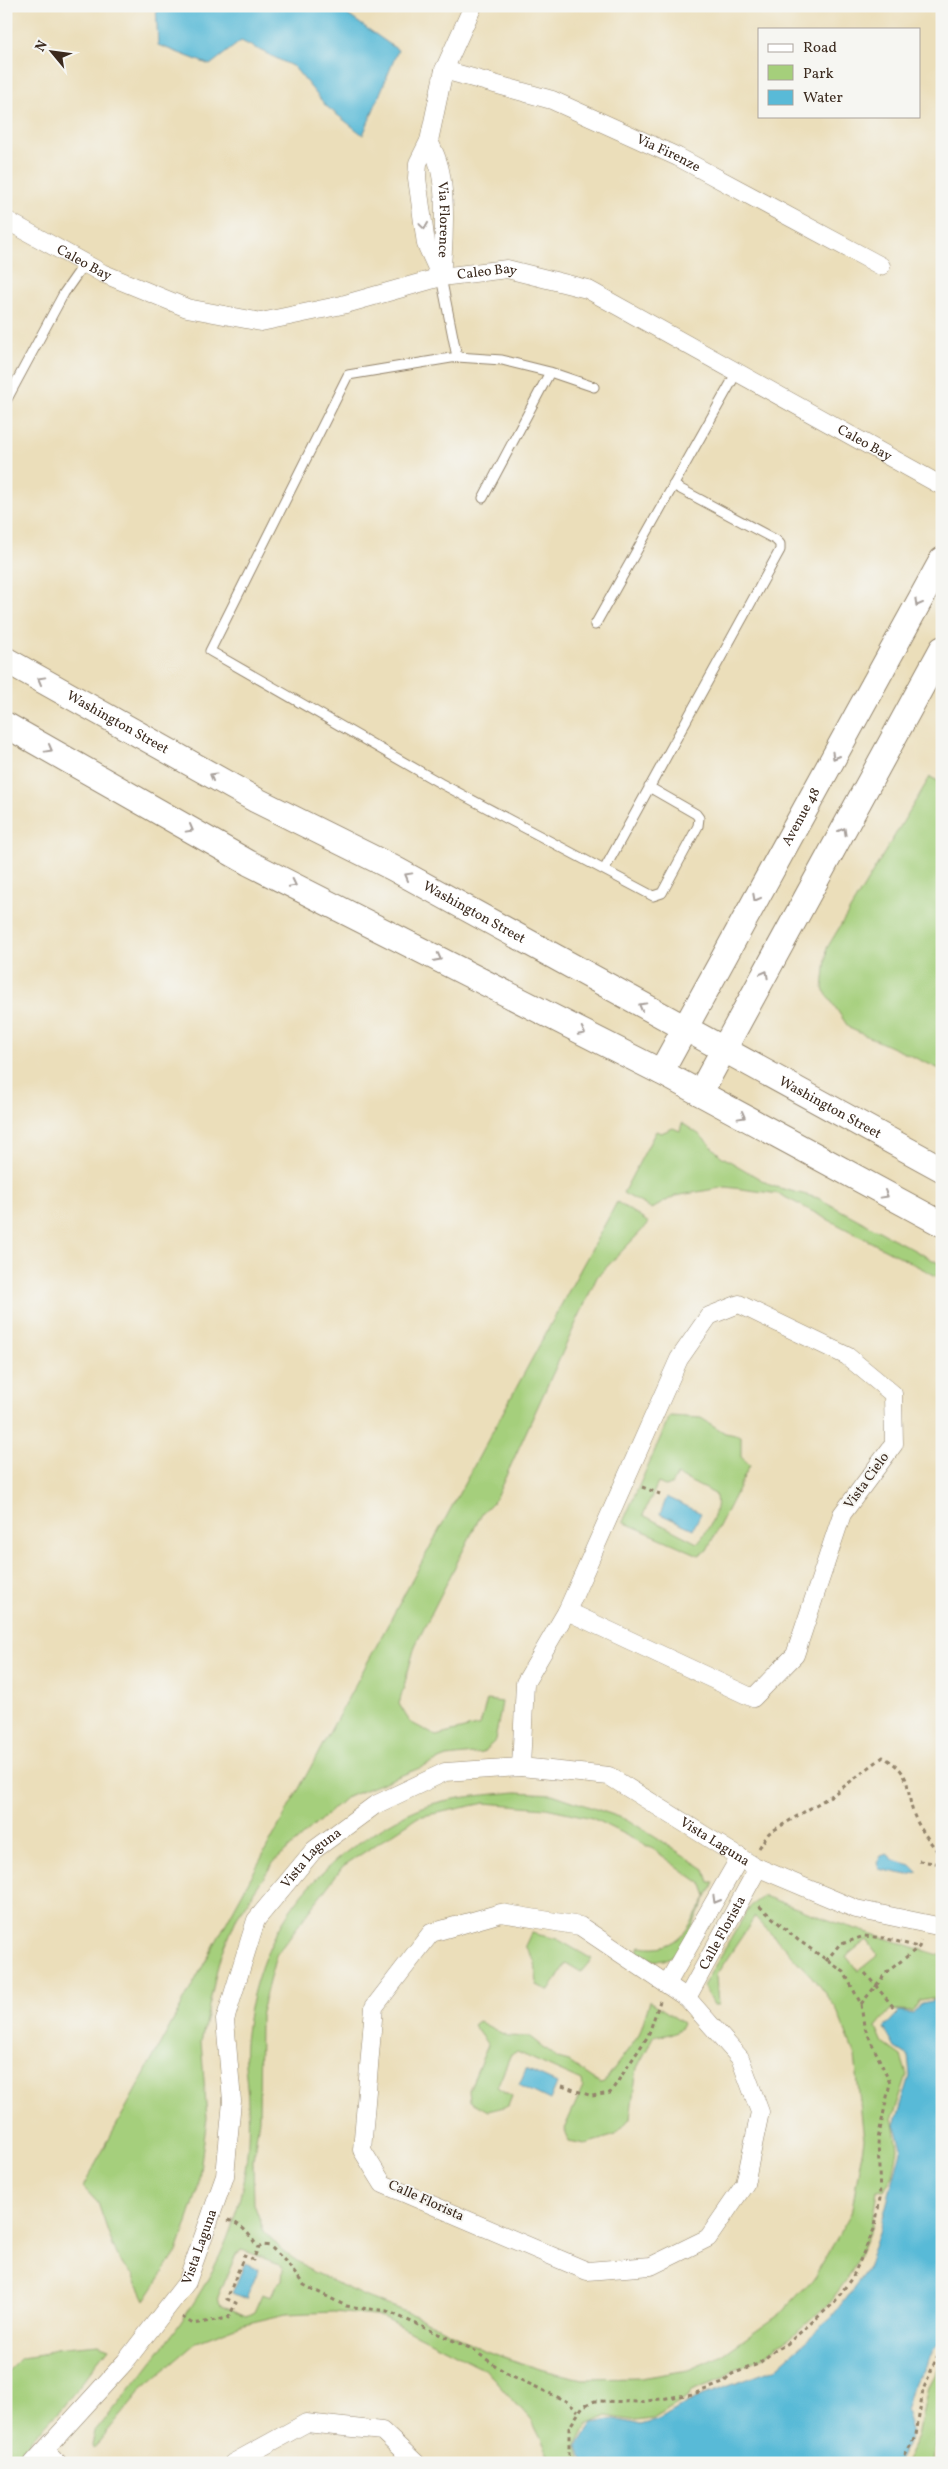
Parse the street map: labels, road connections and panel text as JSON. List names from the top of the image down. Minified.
{"streets":{"main road":["Washington Street","Avenue 48"],"street":["Via Firenze","Via Florence","Caleo Bay","Vista Cielo","Vista Laguna","Calle Florista"]},"crossings":[["Via Firenze","Via Florence"],["Via Florence","Caleo Bay"],["Washington Street","Avenue 48"],["Vista Cielo","Vista Laguna"],["Vista Laguna","Calle Florista"]],"legend":["Road","Park","Water"],"north":"top left"}
